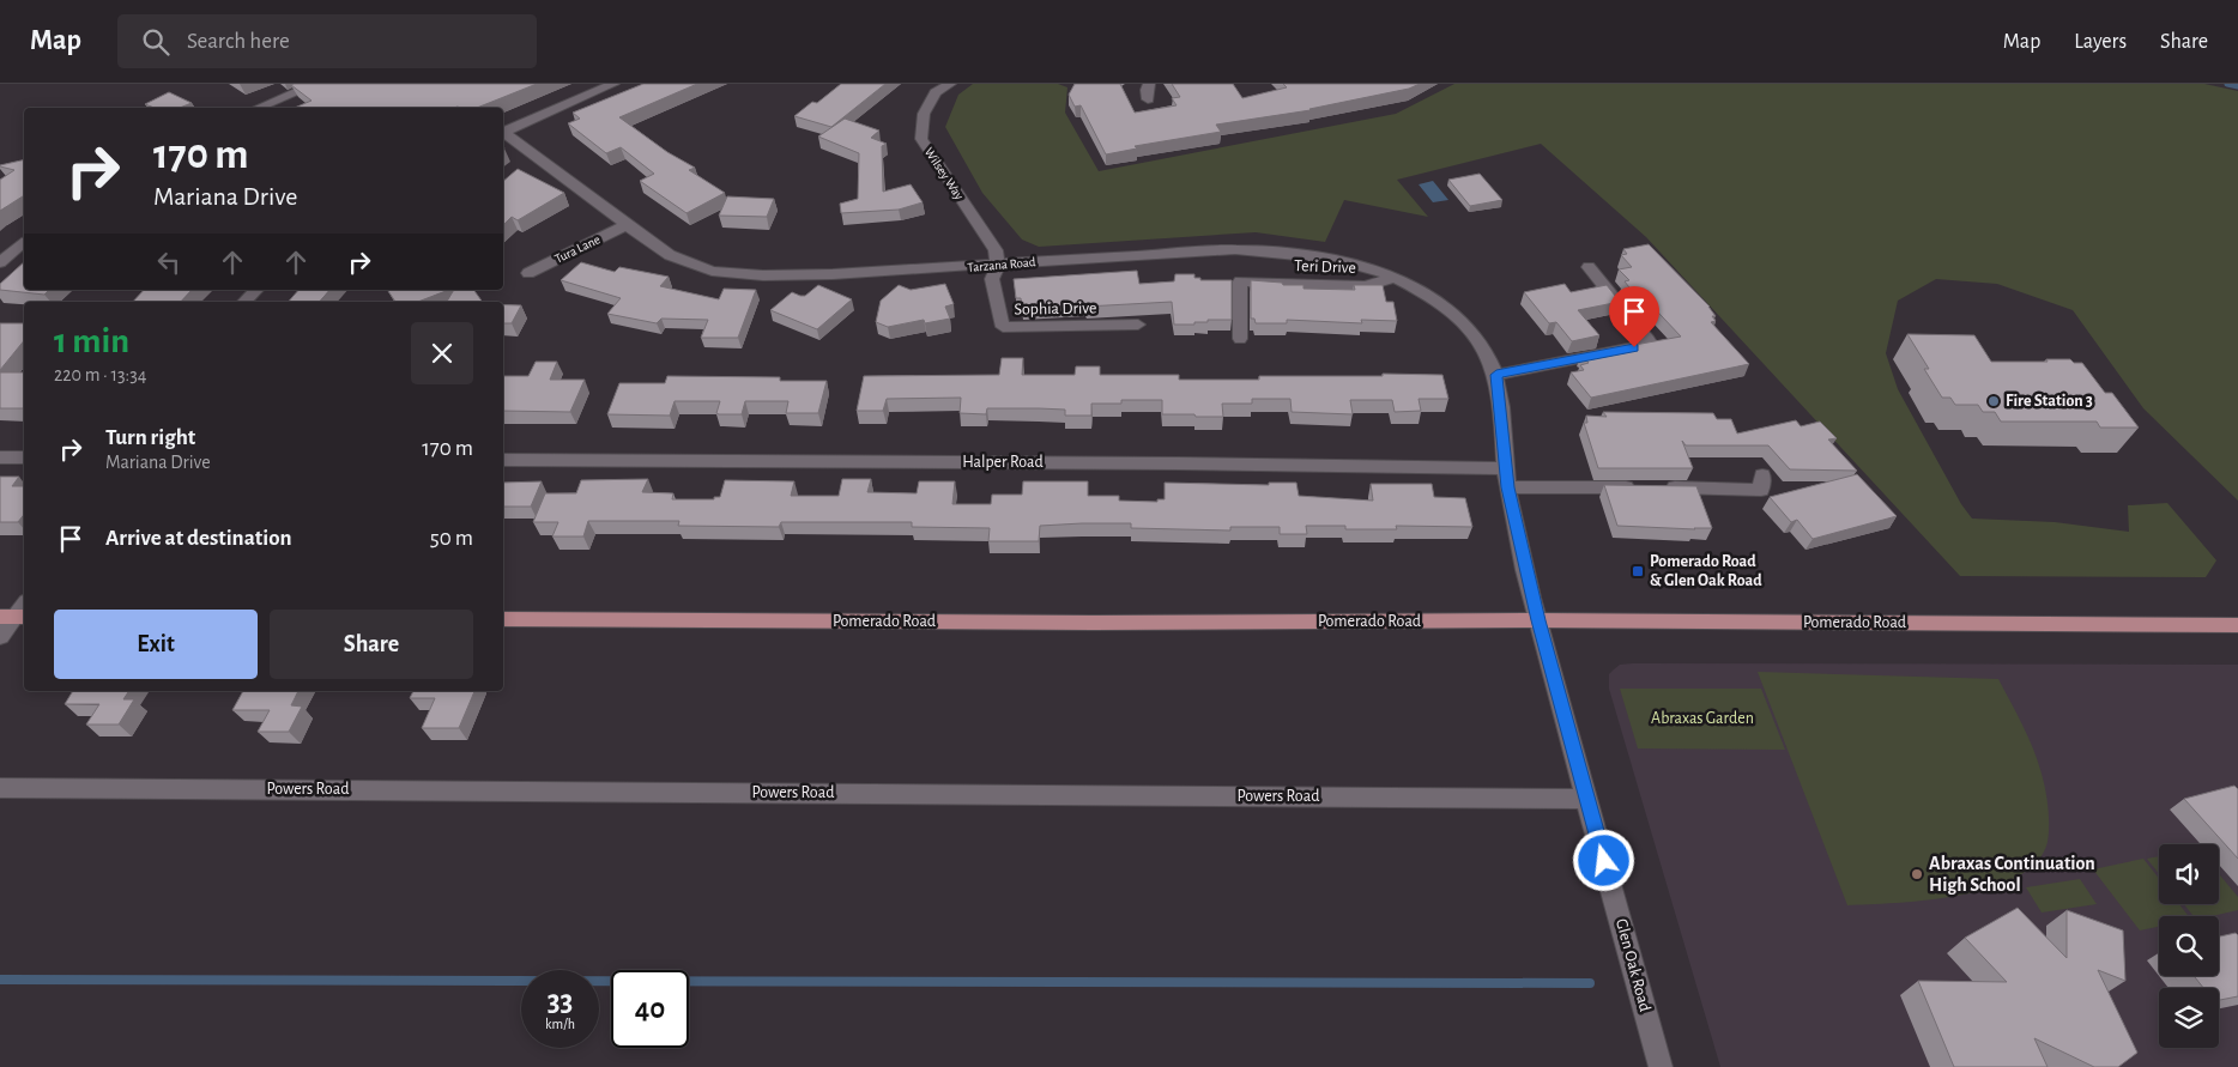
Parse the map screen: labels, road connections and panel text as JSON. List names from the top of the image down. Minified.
{"streets":{"main road":["Pomerado Road"],"street":["Wilsey Way","Tura Lane","Tarzana Road","Teri Drive","Sophia Drive","Halper Road","Powers Road","Glen Oak Road"]},"crossings":[["Wilsey Way","Tarzana Road"],["Wilsey Way","Sophia Drive"],["Tura Lane","Tarzana Road"],["Tarzana Road","Teri Drive"],["Tarzana Road","Sophia Drive"],["Tarzana Road","Glen Oak Road"],["Halper Road","Glen Oak Road"],["Pomerado Road","Glen Oak Road"],["Powers Road","Glen Oak Road"]],"parks":["Abraxas Garden"],"places":{"other":["Fire Station 3","Abraxas Continuation High School"],"transit":["Pomerado Road & Glen Oak Road"]},"page":{"header":"Map","search":"Search here","nav":["Map","Layers","Share"],"turn":["170 m","Mariana Drive"],"heading":["1 min","220 m · 13:34"],"list":[{"name":"Turn right","note":"Mariana Drive","value":"170 m"},{"name":"Arrive at destination","value":"50 m"}],"buttons":["Exit","Share"],"speed":"33 km/h","limit":"40"}}
